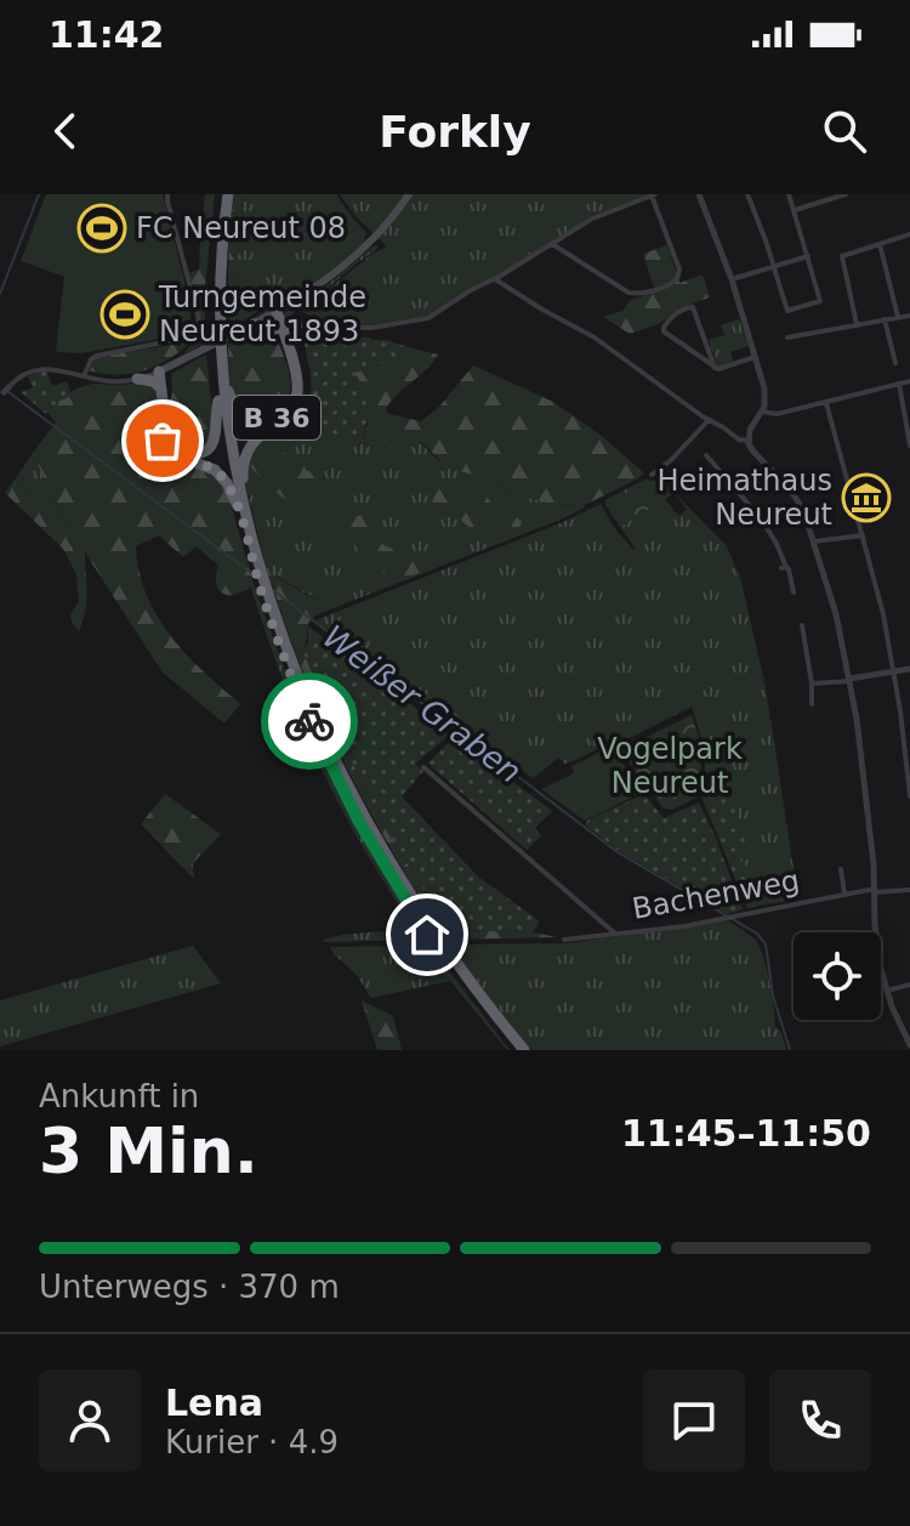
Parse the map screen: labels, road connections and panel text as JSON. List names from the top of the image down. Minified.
{"streets":{"highway":["B 36"],"street":["Bachenweg"]},"water":["Weißer Graben"],"parks":["Vogelpark Neureut"],"places":{"sports":["FC Neureut 08","Turngemeinde Neureut 1893"],"museum":["Heimathaus Neureut"]},"page":{"status":"11:42","header":"Forkly","heading":["3 Min.","Ankunft in","11:45–11:50"],"panel":["Lena","Kurier · 4.9"],"bar":"Unterwegs · 370 m"}}
